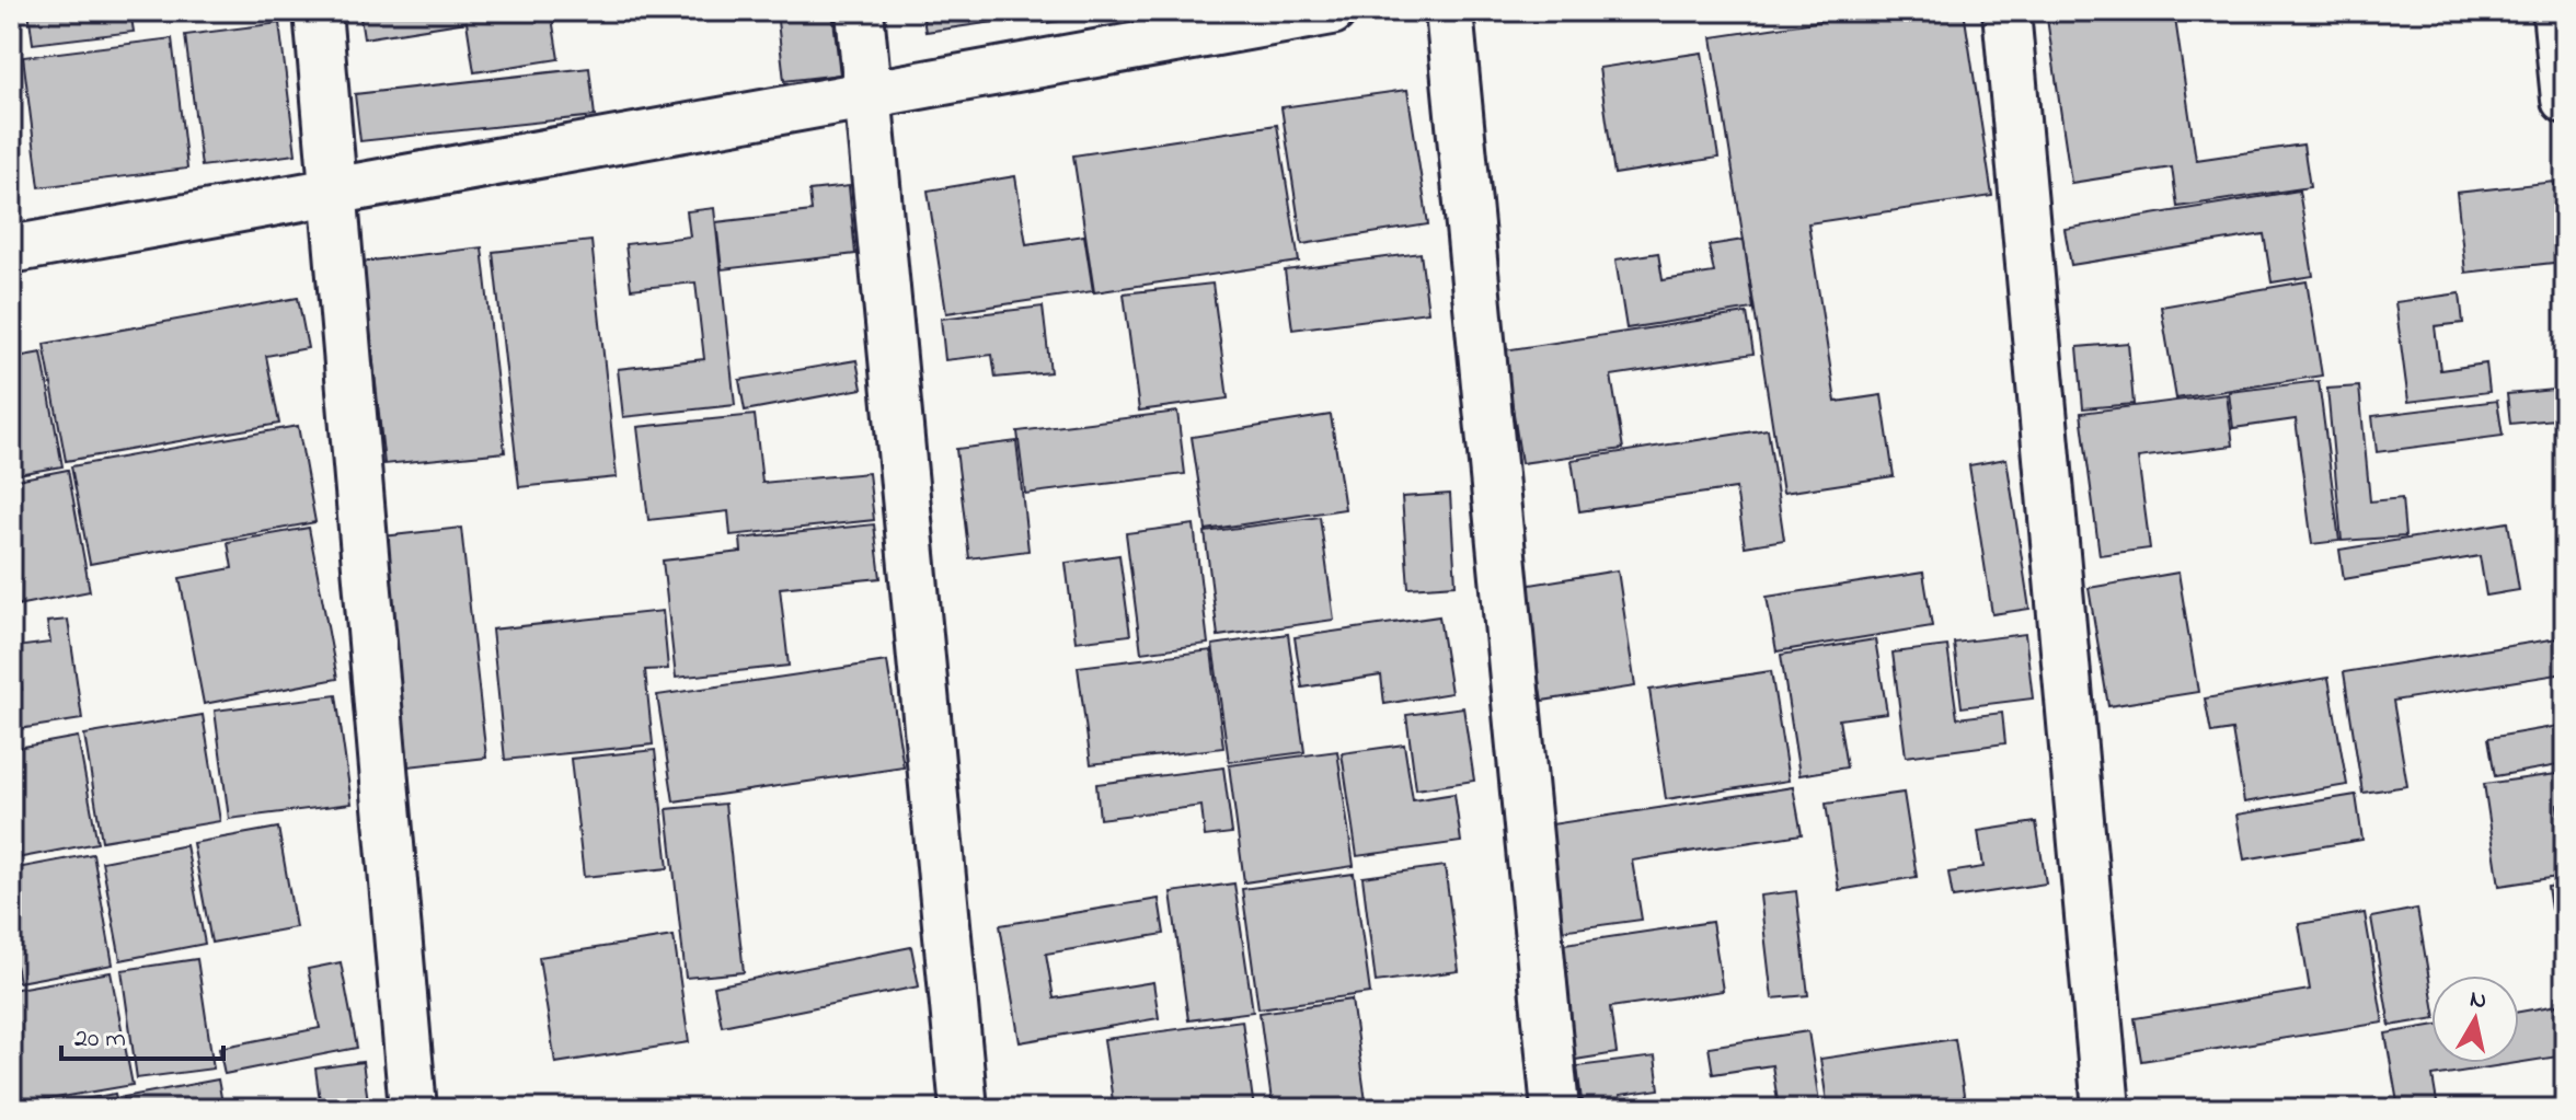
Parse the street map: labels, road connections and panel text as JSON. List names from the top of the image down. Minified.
{"scale_bar":"20 m","north":"top"}
